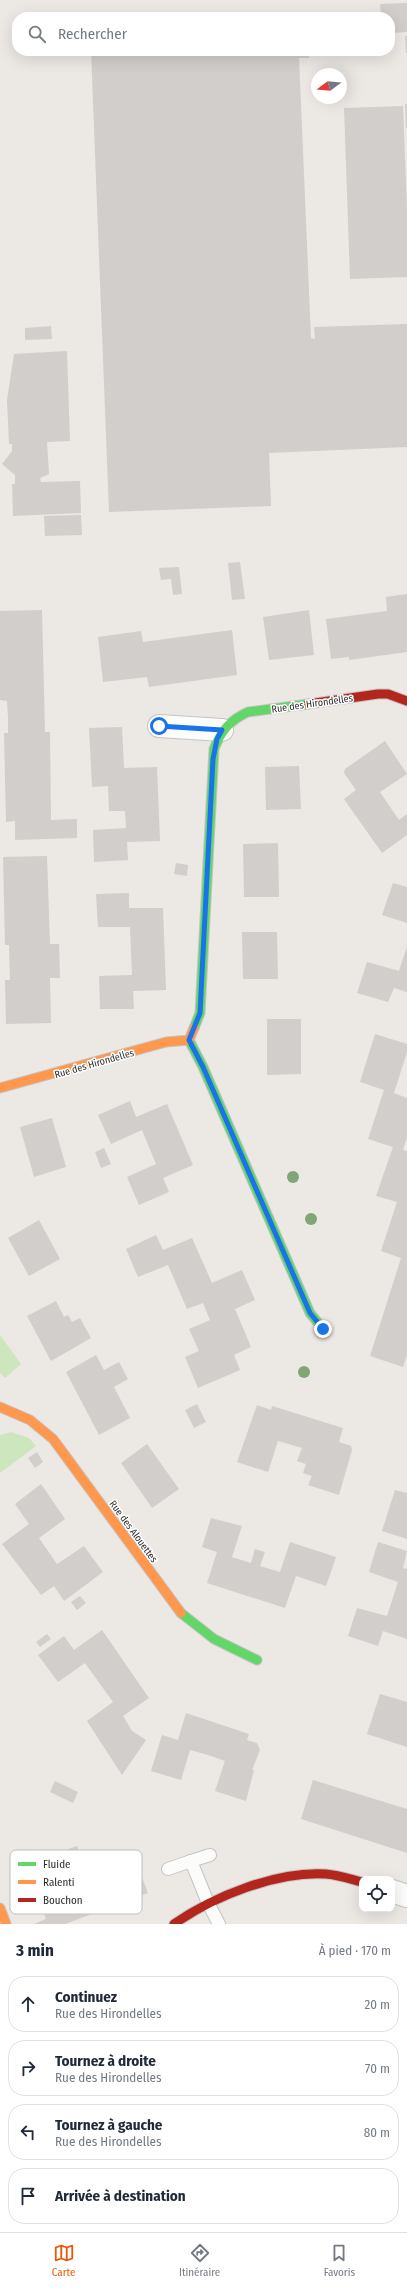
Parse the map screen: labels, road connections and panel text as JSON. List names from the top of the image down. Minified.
{"streets":{"street":["Rue des Hirondelles","Rue des Alouettes"]},"legend":["Fluide","Ralenti","Bouchon"],"north":"left","page":{"search":"Rechercher","heading":["3 min","À pied · 170 m"],"list":[["Continuez","Rue des Hirondelles","20 m"],["Tournez à droite","Rue des Hirondelles","70 m"],["Tournez à gauche","Rue des Hirondelles","80 m"],"Arrivée à destination"],"nav":["Carte","Itinéraire","Favoris"]}}
